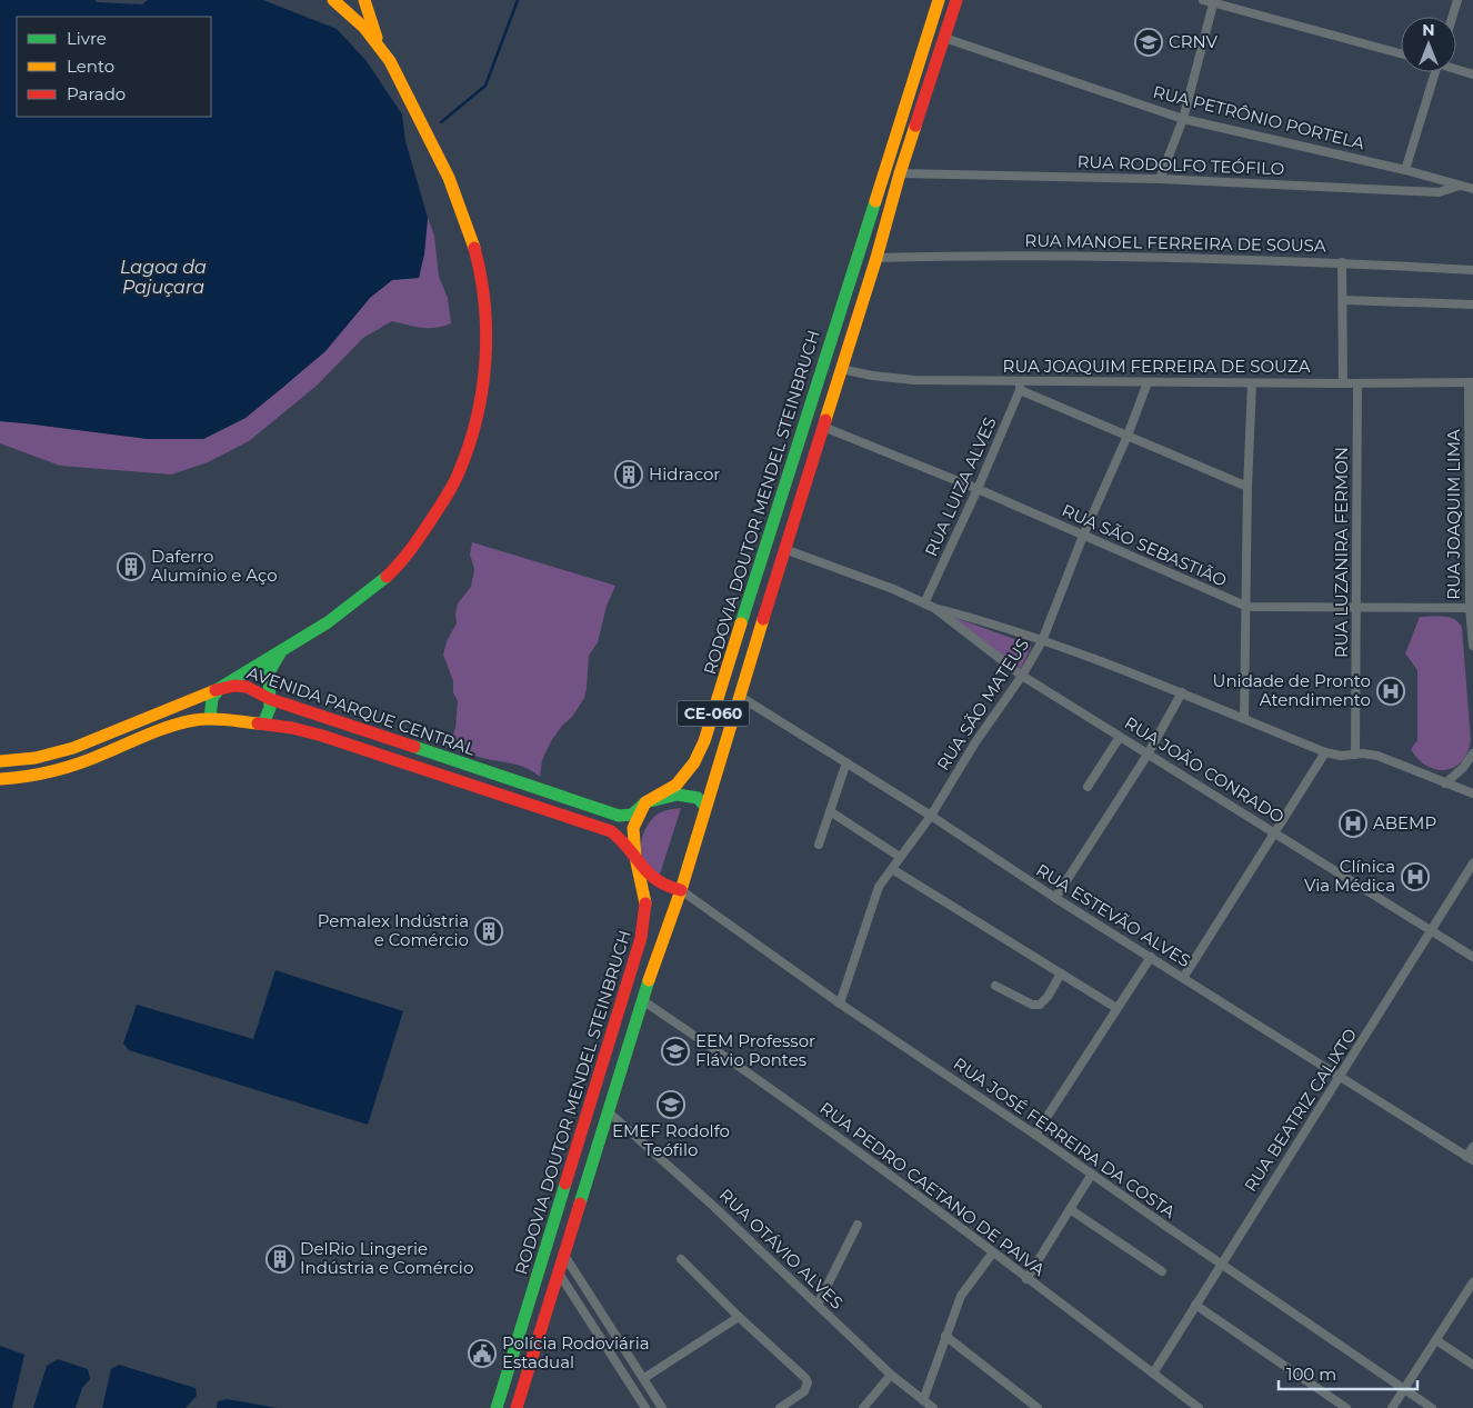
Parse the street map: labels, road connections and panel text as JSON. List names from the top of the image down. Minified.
{"streets":{"main road":["RODOVIA DOUTOR MENDEL STEINBRUCH","AVENIDA PARQUE CENTRAL","CE-060"],"street":["RUA PETRÔNIO PORTELA","RUA RODOLFO TEÓFILO","RUA MANOEL FERREIRA DE SOUSA","RUA JOAQUIM FERREIRA DE SOUZA","RUA LUIZA ALVES","RUA JOAQUIM LIMA","RUA SÃO SEBASTIÃO","RUA LUZANIRA FERMON","RUA SÃO MATEUS","RUA JOÃO CONRADO","RUA ESTEVÃO ALVES","RUA BEATRIZ CALIXTO","RUA JOSÉ FERREIRA DA COSTA","RUA PEDRO CAETANO DE PAIVA","RUA OTÁVIO ALVES"]},"crossings":[["RUA PETRÔNIO PORTELA","RUA RODOLFO TEÓFILO"],["RUA PETRÔNIO PORTELA","RODOVIA DOUTOR MENDEL STEINBRUCH"],["RUA RODOLFO TEÓFILO","RODOVIA DOUTOR MENDEL STEINBRUCH"],["RUA MANOEL FERREIRA DE SOUSA","RODOVIA DOUTOR MENDEL STEINBRUCH"],["RUA JOAQUIM FERREIRA DE SOUZA","RUA LUIZA ALVES"],["RUA JOAQUIM FERREIRA DE SOUZA","RODOVIA DOUTOR MENDEL STEINBRUCH"],["RUA JOAQUIM FERREIRA DE SOUZA","RUA JOAQUIM LIMA"],["RUA JOAQUIM FERREIRA DE SOUZA","RUA LUZANIRA FERMON"],["RUA JOAQUIM FERREIRA DE SOUZA","RUA SÃO MATEUS"],["RUA LUIZA ALVES","RUA SÃO SEBASTIÃO"],["RUA LUIZA ALVES","RUA JOÃO CONRADO"],["RODOVIA DOUTOR MENDEL STEINBRUCH","RUA SÃO SEBASTIÃO"],["RODOVIA DOUTOR MENDEL STEINBRUCH","AVENIDA PARQUE CENTRAL"],["RODOVIA DOUTOR MENDEL STEINBRUCH","RUA JOÃO CONRADO"],["RODOVIA DOUTOR MENDEL STEINBRUCH","RUA ESTEVÃO ALVES"],["RODOVIA DOUTOR MENDEL STEINBRUCH","RUA JOSÉ FERREIRA DA COSTA"],["RODOVIA DOUTOR MENDEL STEINBRUCH","RUA PEDRO CAETANO DE PAIVA"],["RODOVIA DOUTOR MENDEL STEINBRUCH","RUA OTÁVIO ALVES"],["RUA JOAQUIM LIMA","RUA SÃO SEBASTIÃO"],["RUA SÃO SEBASTIÃO","RUA LUZANIRA FERMON"],["RUA SÃO SEBASTIÃO","RUA SÃO MATEUS"],["RUA SÃO MATEUS","RUA JOÃO CONRADO"],["RUA SÃO MATEUS","RUA ESTEVÃO ALVES"],["RUA SÃO MATEUS","RUA JOSÉ FERREIRA DA COSTA"],["AVENIDA PARQUE CENTRAL","RUA JOSÉ FERREIRA DA COSTA"],["RUA JOÃO CONRADO","RUA BEATRIZ CALIXTO"],["RUA ESTEVÃO ALVES","RUA BEATRIZ CALIXTO"],["RUA BEATRIZ CALIXTO","RUA JOSÉ FERREIRA DA COSTA"],["RUA BEATRIZ CALIXTO","RUA PEDRO CAETANO DE PAIVA"]],"water":["Lagoa da Pajuçara"],"places":{"school or university":["CRNV","EEM Professor Flávio Pontes","EMEF Rodolfo Teófilo"],"building":["Hidracor","Daferro Alumínio e Aço","Pemalex Indústria e Comércio","DelRio Lingerie Indústria e Comércio"],"hospital":["Unidade de Pronto Atendimento","ABEMP","Clínica Via Médica"],"public building":["Polícia Rodoviária Estadual"]},"legend":["Livre","Lento","Parado"],"scale_bar":"100 m","north":"top"}
